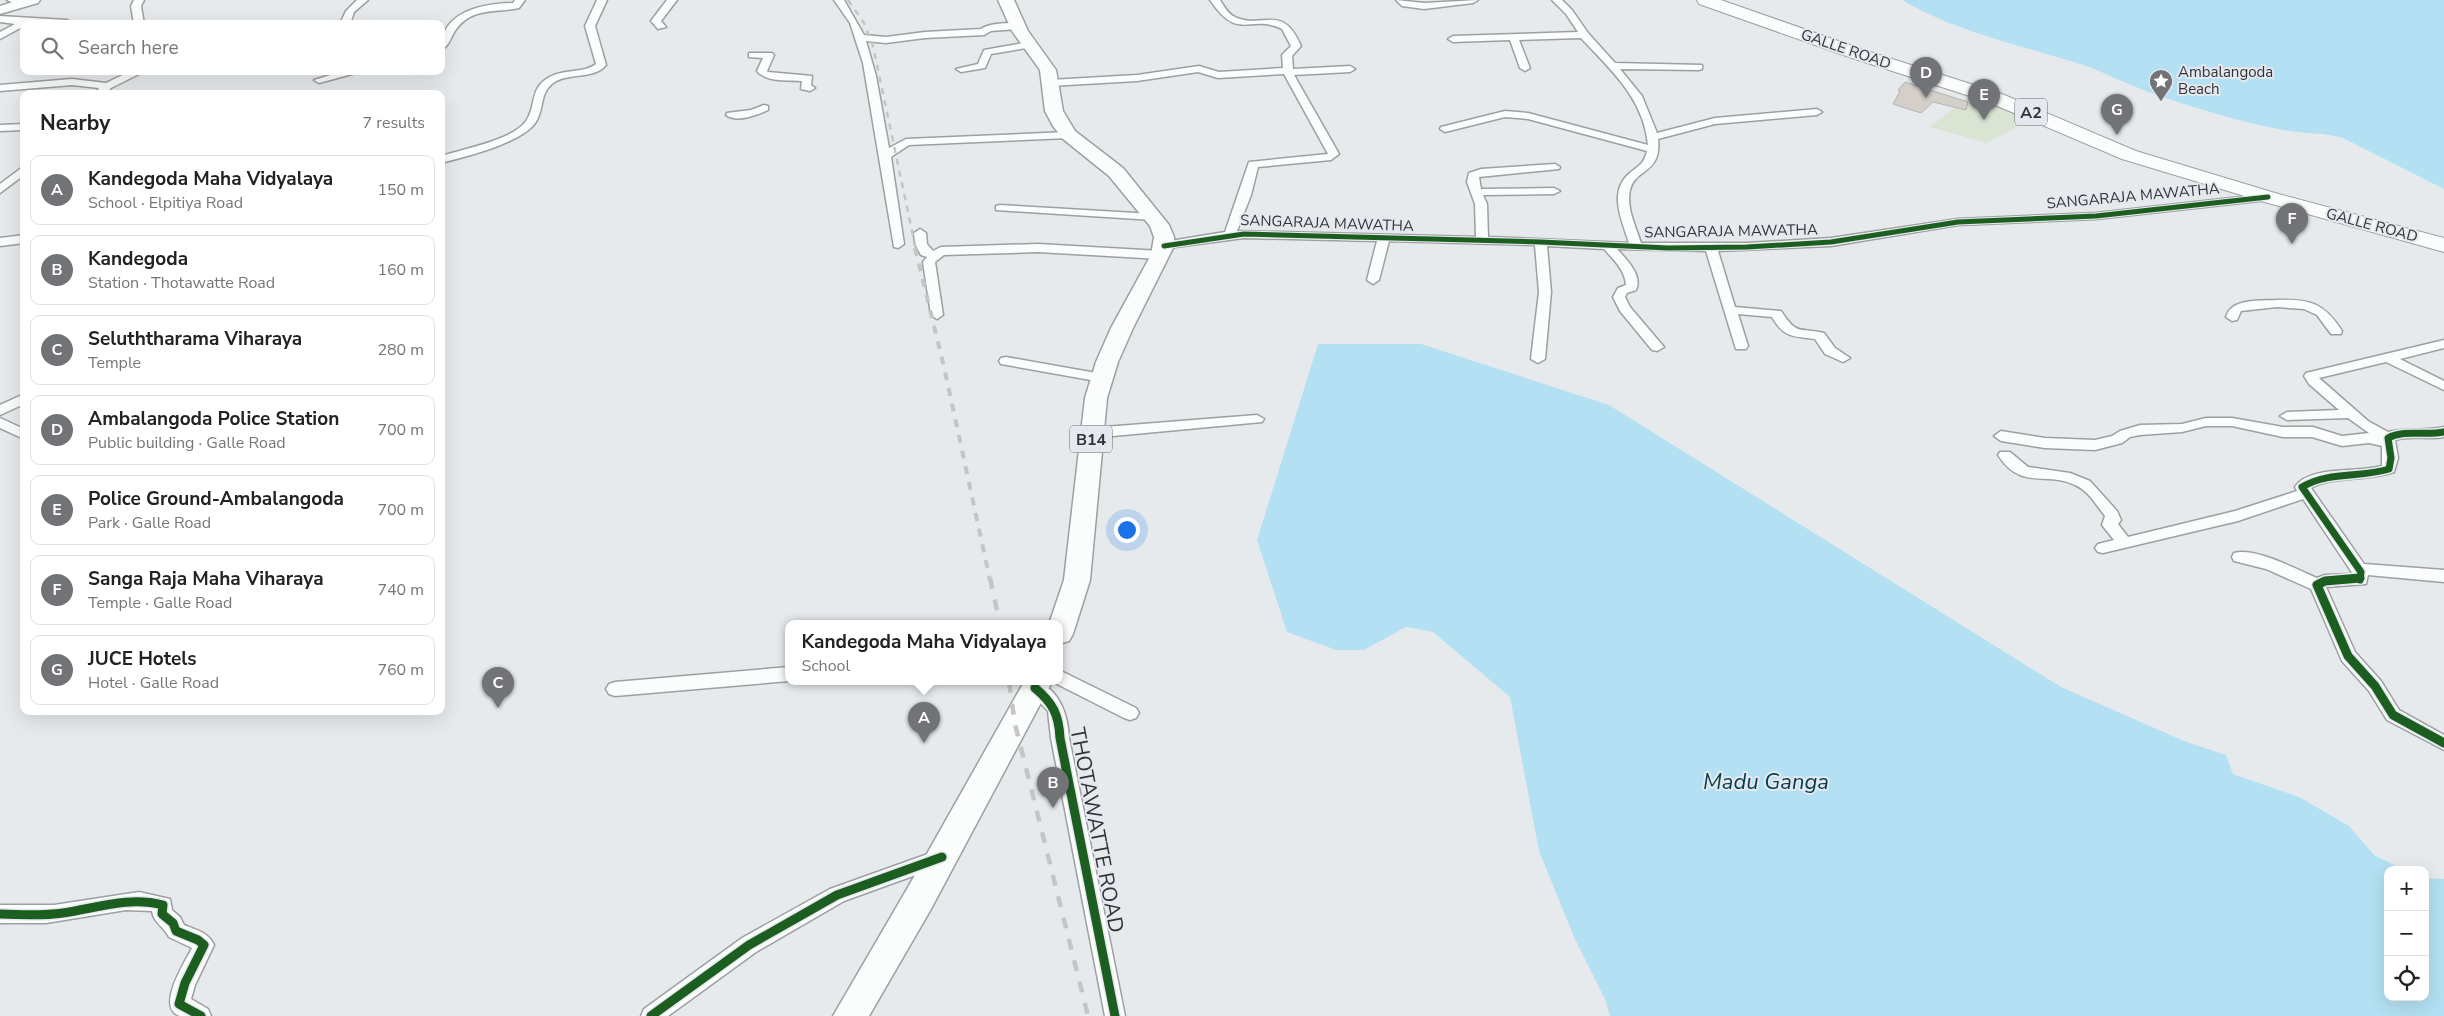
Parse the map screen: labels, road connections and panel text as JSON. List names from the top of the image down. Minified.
{"streets":{"highway":["GALLE ROAD","A2"],"main road":["B14"],"street":["SANGARAJA MAWATHA","THOTAWATTE ROAD"]},"crossings":[["GALLE ROAD","SANGARAJA MAWATHA"],["SANGARAJA MAWATHA","B14"]],"water":["Madu Ganga"],"places":{"place":["Ambalangoda Beach"]},"page":{"search":"Search here","pins":["D","E","G","F","C","A","B"],"heading":["Nearby","7 results"],"list":[{"mark":"A","name":"Kandegoda Maha Vidyalaya","note":"School · Elpitiya Road","value":"150 m"},{"mark":"B","name":"Kandegoda","note":"Station · Thotawatte Road","value":"160 m"},{"mark":"C","name":"Seluththarama Viharaya","note":"Temple","value":"280 m"},{"mark":"D","name":"Ambalangoda Police Station","note":"Public building · Galle Road","value":"700 m"},{"mark":"E","name":"Police Ground-Ambalangoda","note":"Park · Galle Road","value":"700 m"},{"mark":"F","name":"Sanga Raja Maha Viharaya","note":"Temple · Galle Road","value":"740 m"},{"mark":"G","name":"JUCE Hotels","note":"Hotel · Galle Road","value":"760 m"}],"popup":["Kandegoda Maha Vidyalaya","School"],"map_buttons":["+","−"]}}
